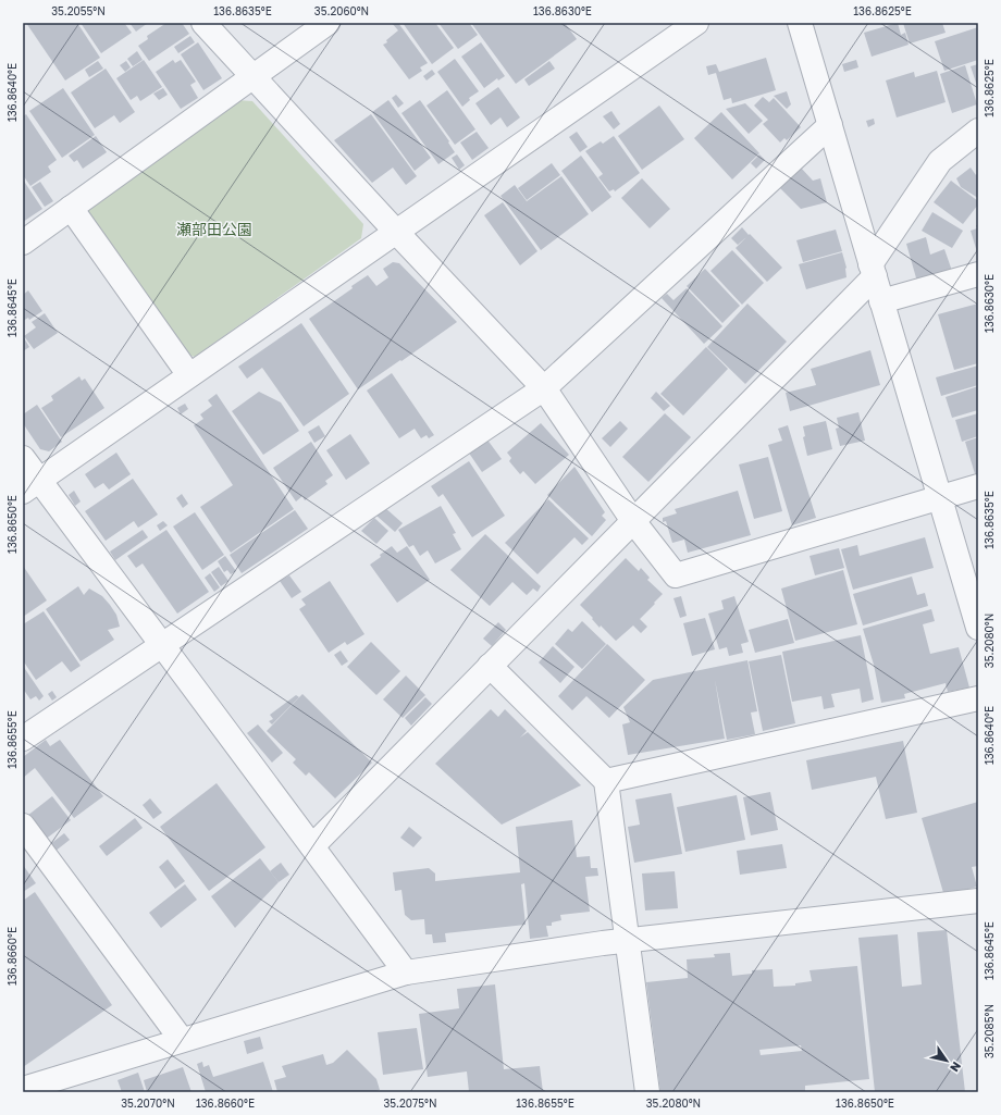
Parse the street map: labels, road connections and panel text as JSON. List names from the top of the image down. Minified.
{"parks":["瀬部田公園"],"north":"bottom right","coordinates":["35.2055°N","136.8635°E","35.2060°N","136.8630°E","136.8625°E","136.8640°E","136.8645°E","136.8650°E","35.2080°N","136.8655°E","136.8660°E","35.2085°N","35.2070°N","35.2075°N"]}
